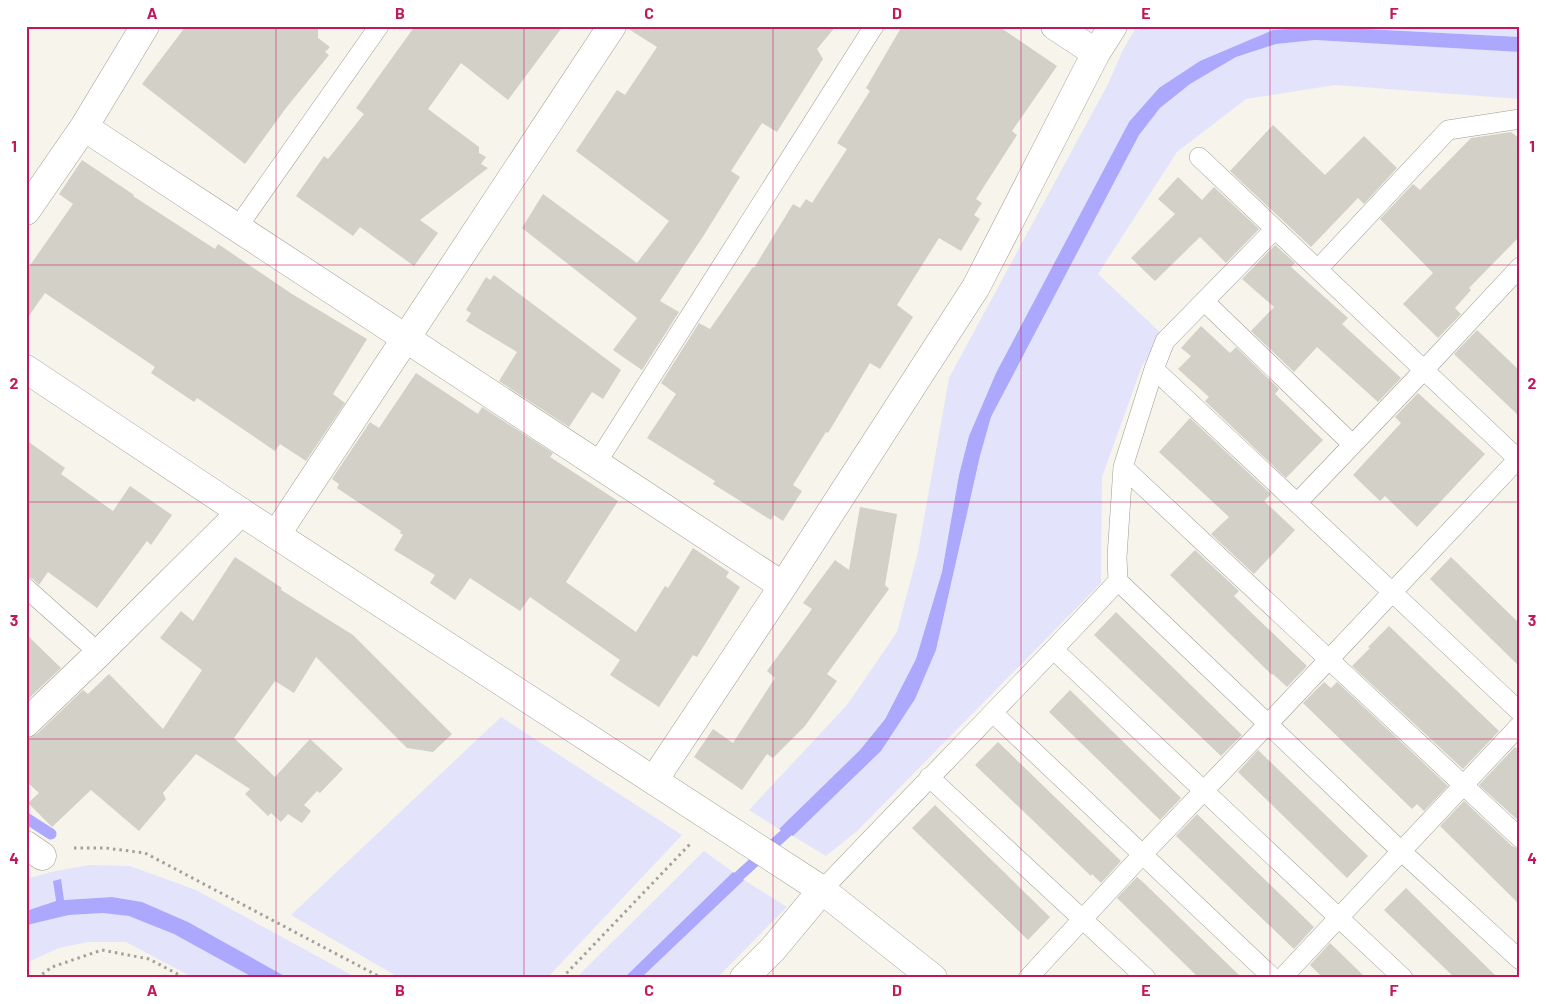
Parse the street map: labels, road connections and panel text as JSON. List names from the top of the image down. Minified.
{"grid":{"columns":["A","B","C","D","E","F"],"rows":["1","2","3","4"]}}
